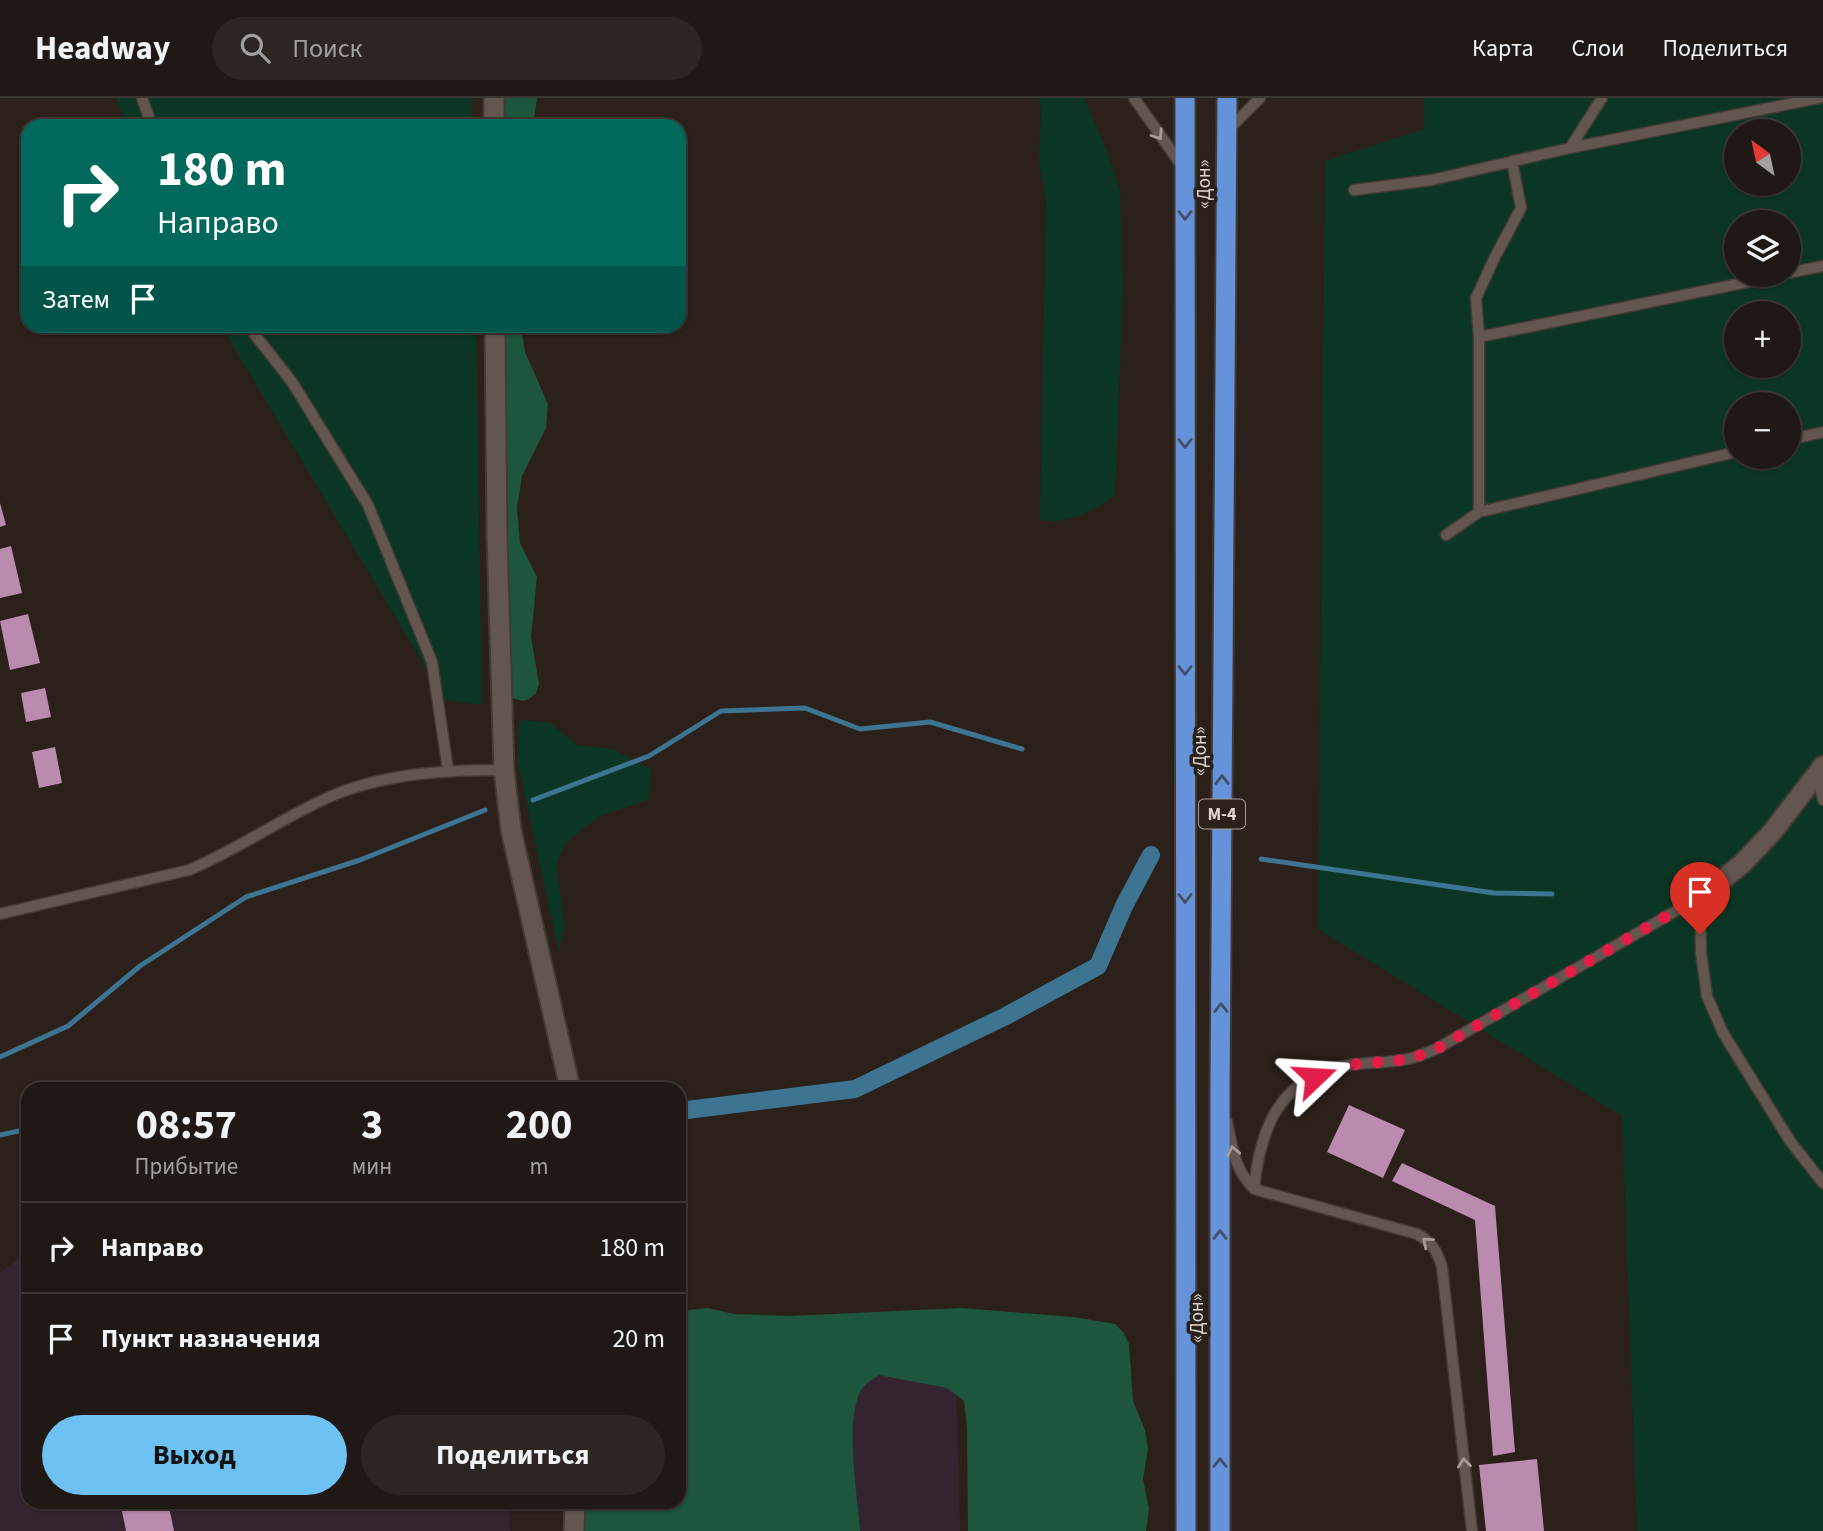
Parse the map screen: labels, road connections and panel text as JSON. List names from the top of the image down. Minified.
{"streets":{"highway":["«Дон»","М-4"]},"north":"top left","page":{"header":"Headway","search":"Поиск","nav":["Карта","Слои","Поделиться"],"map_buttons":["+","−"],"turn":["180 m","Направо"],"then":"Затем","eta":["08:57","Прибытие","3","мин","200","m"],"list":[{"name":"Направо","value":"180 m"},{"name":"Пункт назначения","value":"20 m"}],"buttons":["Выход","Поделиться"]}}
